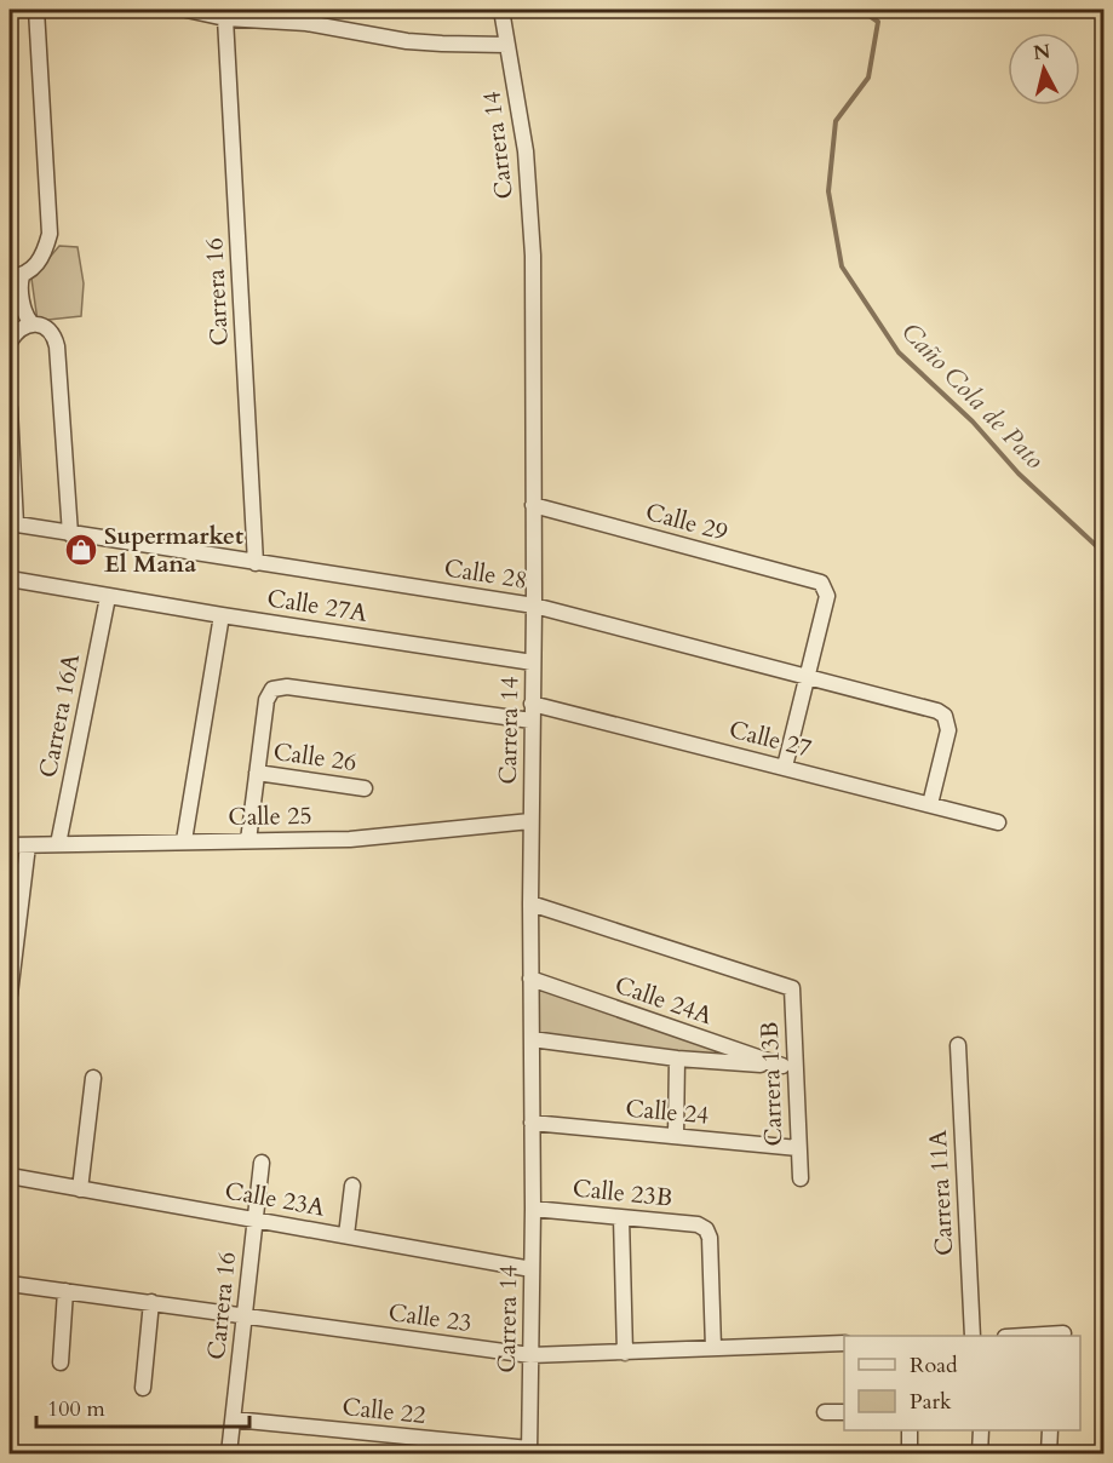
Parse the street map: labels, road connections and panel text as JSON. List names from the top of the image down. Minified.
{"streets":{"street":["Carrera 14","Carrera 16","Calle 29","Calle 28","Calle 27A","Carrera 16A","Calle 27","Calle 26","Calle 25","Calle 24A","Carrera 13B","Calle 24","Calle 23B","Carrera 11A","Calle 23A","Calle 23","Calle 22"]},"crossings":[["Carrera 14","Calle 29"],["Carrera 14","Calle 28"],["Carrera 14","Calle 27A"],["Carrera 14","Calle 27"],["Carrera 14","Calle 25"],["Carrera 14","Calle 24A"],["Carrera 14","Carrera 13B"],["Carrera 14","Calle 24"],["Carrera 14","Calle 23B"],["Carrera 14","Calle 23A"],["Carrera 14","Calle 23"],["Carrera 14","Calle 22"],["Carrera 16","Calle 28"],["Carrera 16","Calle 23A"],["Carrera 16","Calle 23"],["Carrera 16","Calle 22"],["Calle 29","Calle 28"],["Calle 28","Calle 27"],["Calle 27A","Carrera 16A"],["Carrera 16A","Calle 25"],["Calle 24A","Carrera 13B"],["Carrera 13B","Calle 24"],["Calle 23B","Calle 23"]],"water":["Caño Cola de Pato"],"places":{"shop":["Supermarket El Mana"]},"legend":["Road","Park"],"scale_bar":"100 m","north":"top"}
